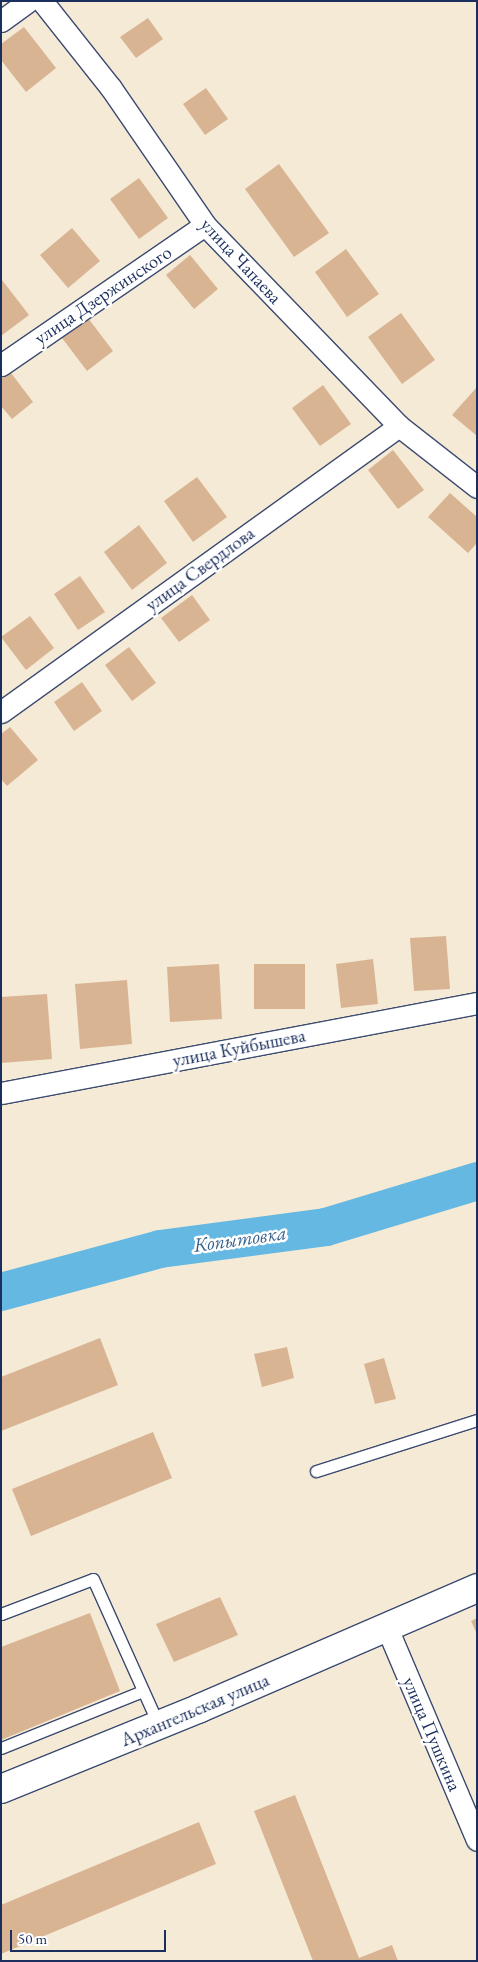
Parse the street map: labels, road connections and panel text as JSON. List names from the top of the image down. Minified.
{"streets":{"main road":["Архангельская улица"],"street":["улица Чапаева","улица Дзержинского","улица Свердлова","улица Куйбышева","улица Пушкина"]},"crossings":[["улица Чапаева","улица Дзержинского"],["улица Чапаева","улица Свердлова"],["Архангельская улица","улица Пушкина"]],"water":["Копытовка"],"scale_bar":"50 m"}
